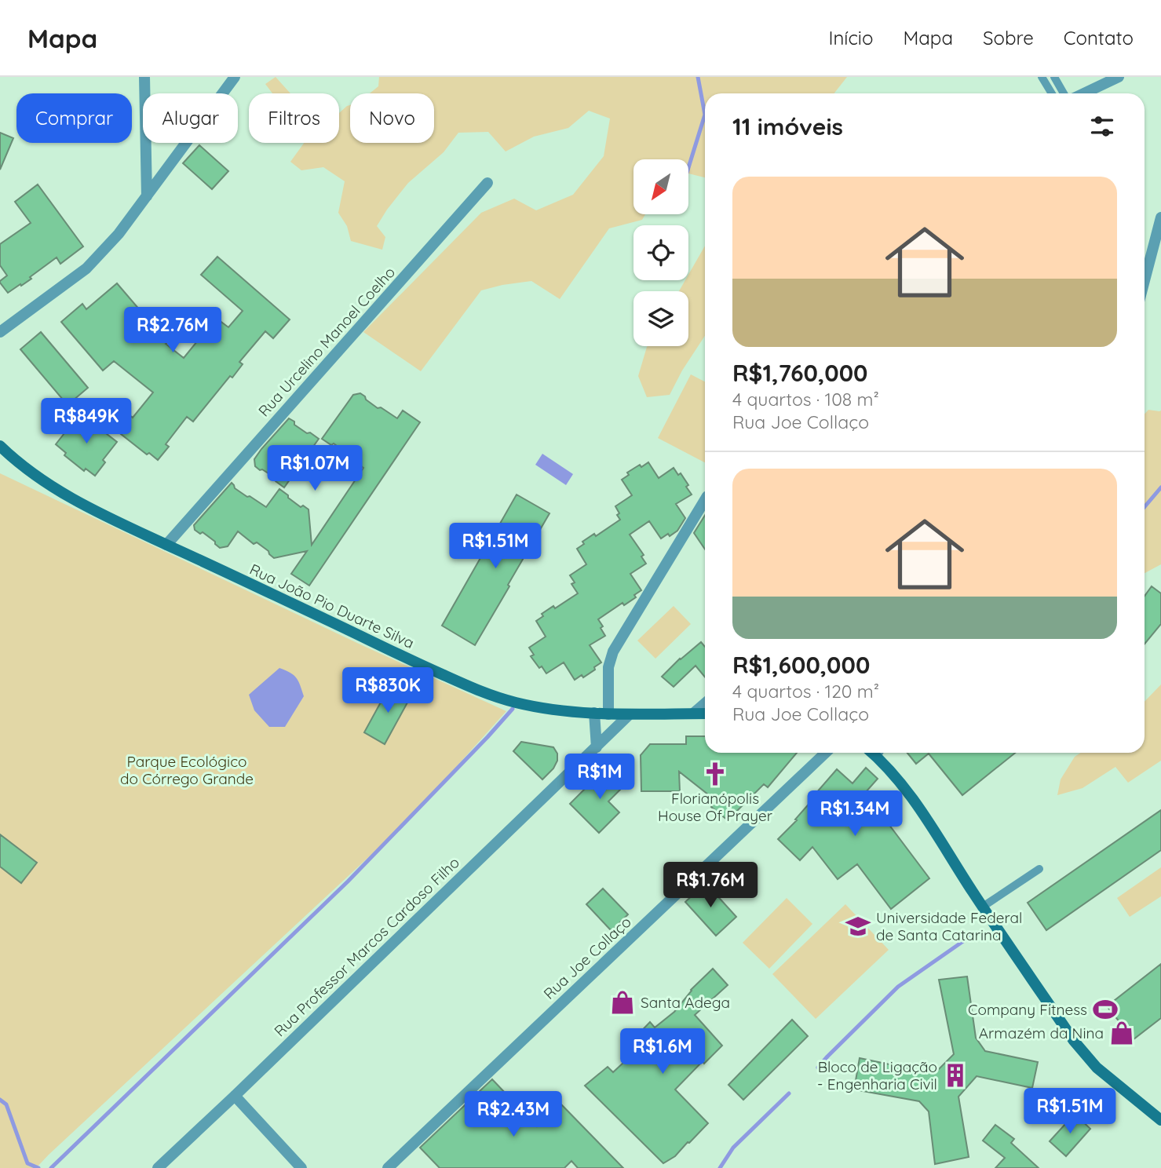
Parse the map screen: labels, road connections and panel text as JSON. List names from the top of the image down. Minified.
{"streets":{"main road":["Rua João Pio Duarte Silva"],"street":["Rua Urcelino Manoel Coelho","Rua Professor Marcos Cardoso Filho","Rua Joe Collaço"]},"crossings":[["Rua Urcelino Manoel Coelho","Rua João Pio Duarte Silva"],["Rua João Pio Duarte Silva","Rua Professor Marcos Cardoso Filho"]],"parks":["Parque Ecológico do Córrego Grande"],"places":{"church":["Florianópolis House Of Prayer"],"school or university":["Universidade Federal de Santa Catarina"],"shop":["Santa Adega","Armazém da Nina"],"sports":["Company Fitness"],"building":["Bloco de Ligação - Engenharia Civil"]},"north":"bottom left","page":{"header":"Mapa","nav":["Início","Mapa","Sobre","Contato"],"chip":["Comprar","Alugar","Filtros","Novo"],"heading":"11 imóveis","list":[{"name":"R$1,760,000","note":"4 quartos · 108 m² · Rua Joe Collaço"},{"name":"R$1,600,000","note":"4 quartos · 120 m² · Rua Joe Collaço"}],"price":["R$2.76M","R$849K","R$1.07M","R$1.51M","R$830K","R$1M","R$1.34M","R$1.76M","R$1.6M","R$1.51M","R$2.43M"]}}
